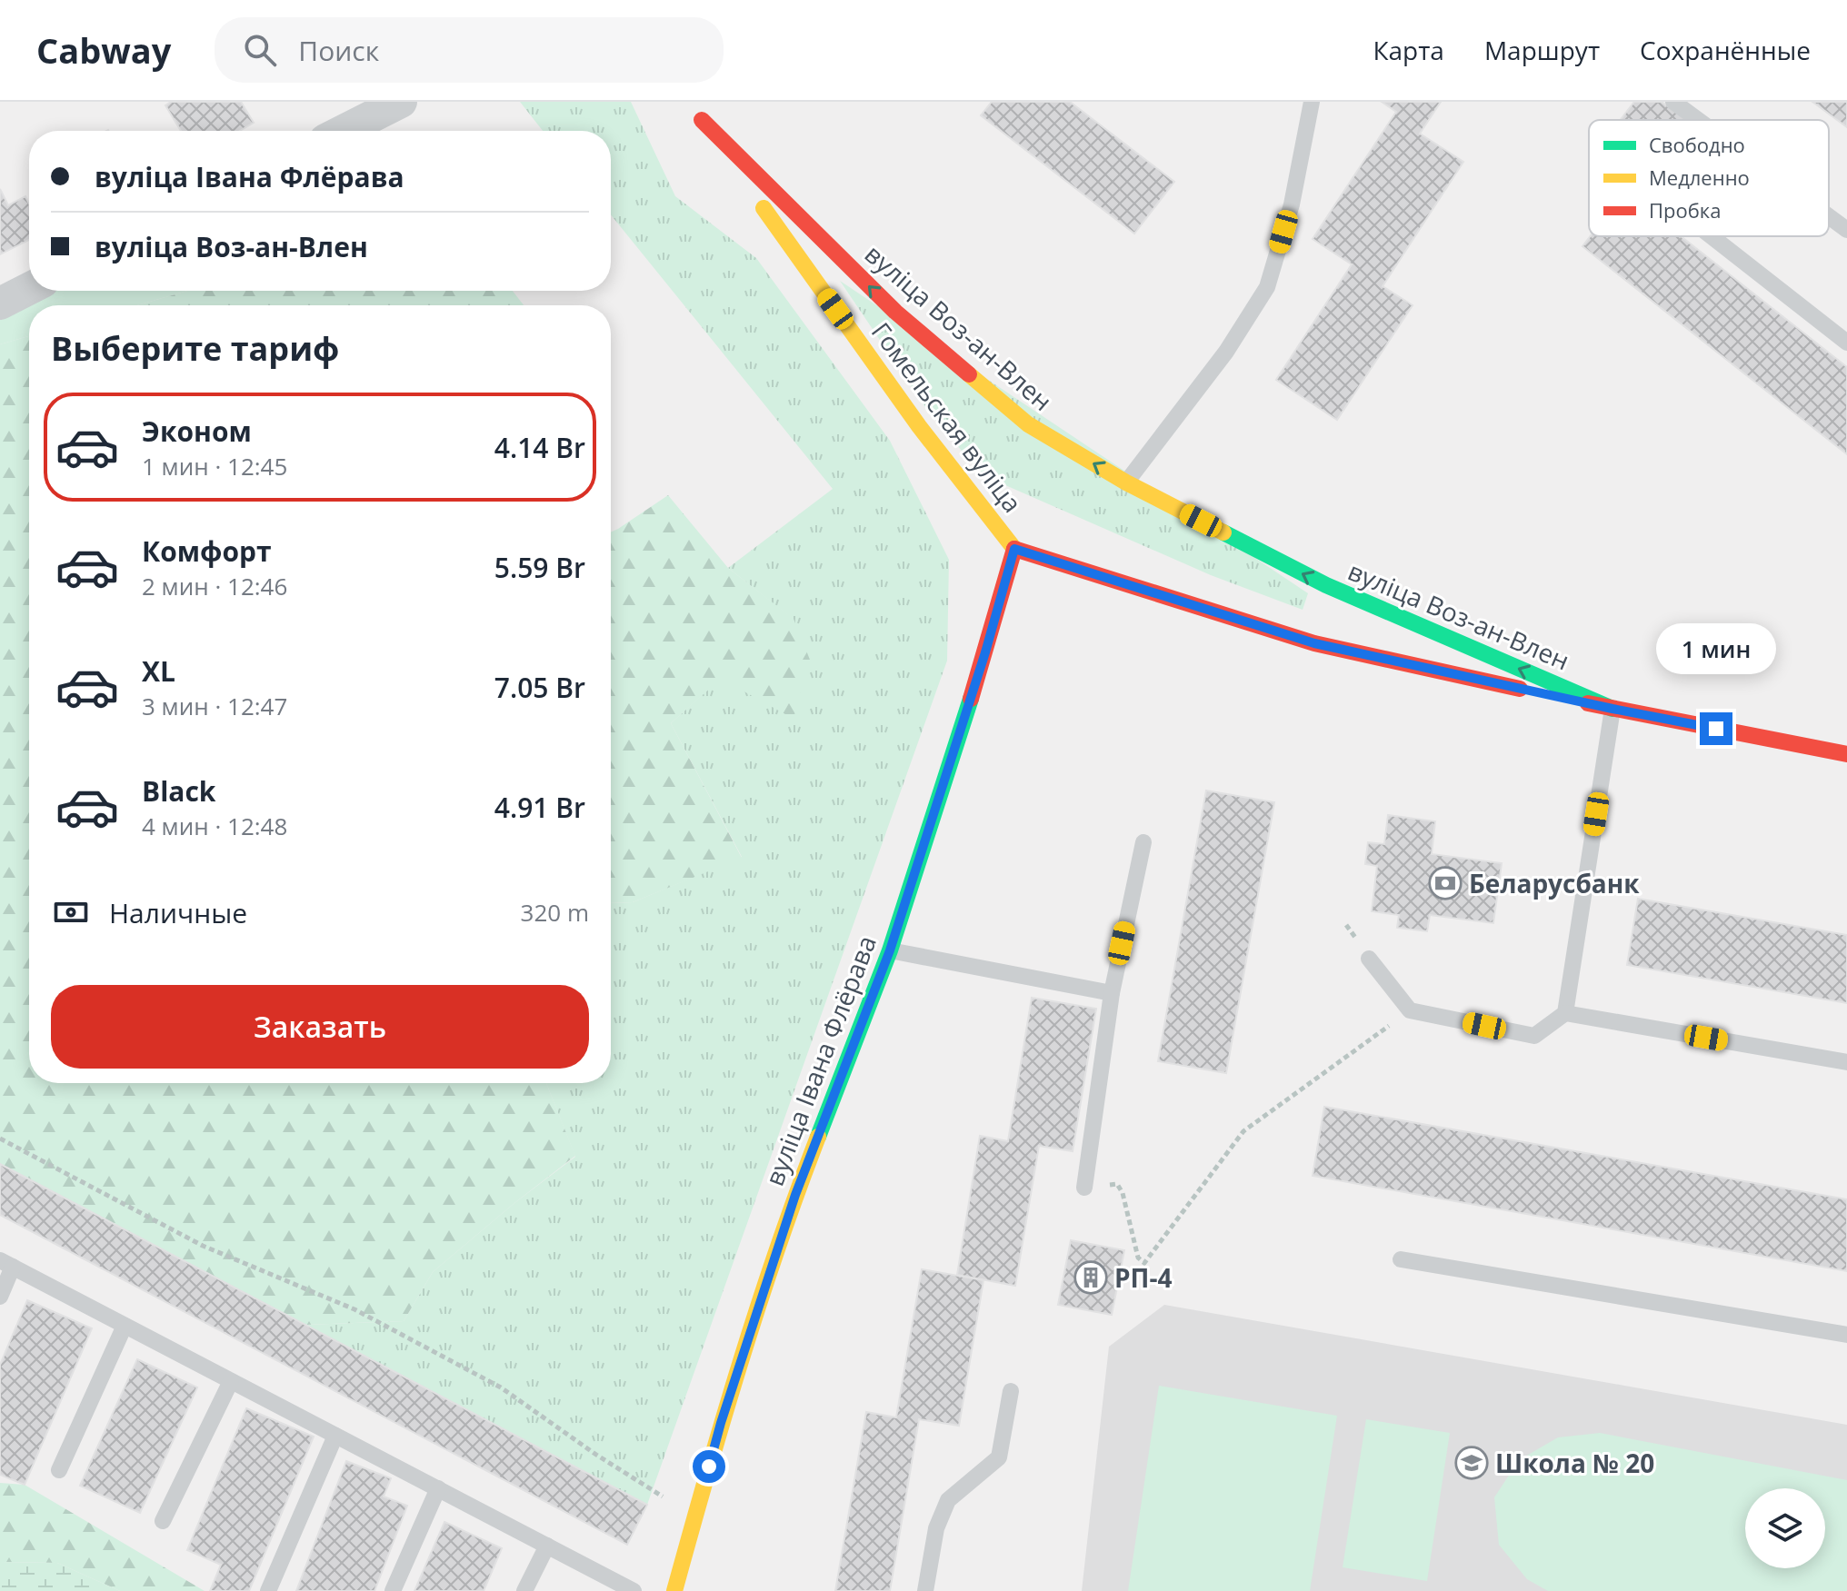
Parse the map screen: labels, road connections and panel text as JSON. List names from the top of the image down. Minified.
{"streets":{"main road":["вуліца Воз-ан-Влен","Гомельская вуліца","вуліца Івана Флёрава"]},"crossings":[["вуліца Воз-ан-Влен","Гомельская вуліца"],["вуліца Воз-ан-Влен","вуліца Івана Флёрава"],["Гомельская вуліца","вуліца Івана Флёрава"]],"places":{"bank":["Беларусбанк"],"building":["РП-4"],"school or university":["Школа № 20"]},"legend":["Свободно","Медленно","Пробка"],"page":{"header":"Cabway","search":"Поиск","nav":["Карта","Маршрут","Сохранённые"],"banner":["вуліца Івана Флёрава","вуліца Воз-ан-Влен"],"heading":"Выберите тариф","list":[{"name":"Эконом","note":"1 мин · 12:45","value":"4.14 Br"},{"name":"Комфорт","note":"2 мин · 12:46","value":"5.59 Br"},{"name":"XL","note":"3 мин · 12:47","value":"7.05 Br"},{"name":"Black","note":"4 мин · 12:48","value":"4.91 Br"}],"bubble":"1 мин","pay":["Наличные","320 m"],"buttons":"Заказать"}}
